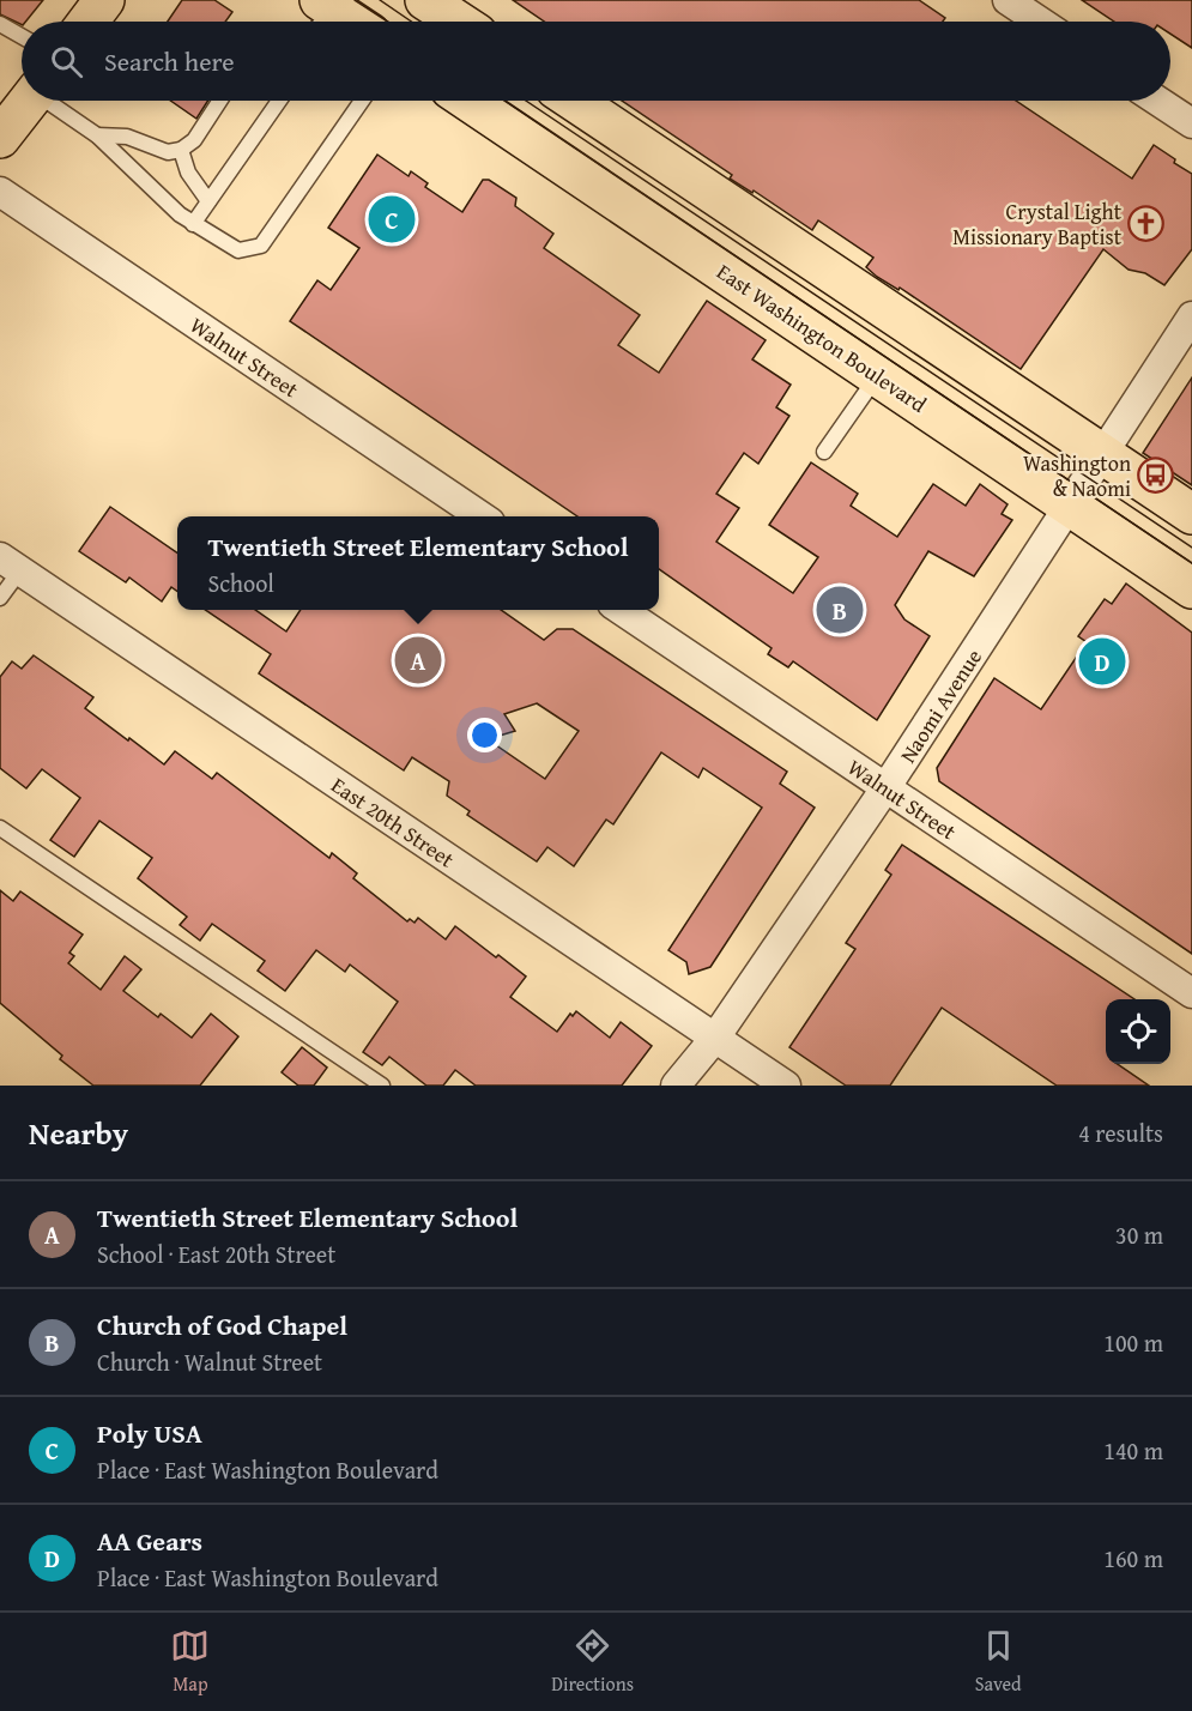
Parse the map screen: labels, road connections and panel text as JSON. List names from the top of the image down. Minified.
{"streets":{"main road":["East Washington Boulevard"],"street":["Walnut Street","Naomi Avenue","East 20th Street"]},"crossings":[["East Washington Boulevard","Naomi Avenue"],["Walnut Street","Naomi Avenue"],["Naomi Avenue","East 20th Street"]],"places":{"church":["Crystal Light Missionary Baptist"],"bus stop":["Washington & Naomi"]},"page":{"search":"Search here","pins":["C","B","A","D"],"popup":["Twentieth Street Elementary School","School"],"heading":["Nearby","4 results"],"list":[{"mark":"A","name":"Twentieth Street Elementary School","note":"School · East 20th Street","value":"30 m"},{"mark":"B","name":"Church of God Chapel","note":"Church · Walnut Street","value":"100 m"},{"mark":"C","name":"Poly USA","note":"Place · East Washington Boulevard","value":"140 m"},{"mark":"D","name":"AA Gears","note":"Place · East Washington Boulevard","value":"160 m"}],"nav":["Map","Directions","Saved"]}}
